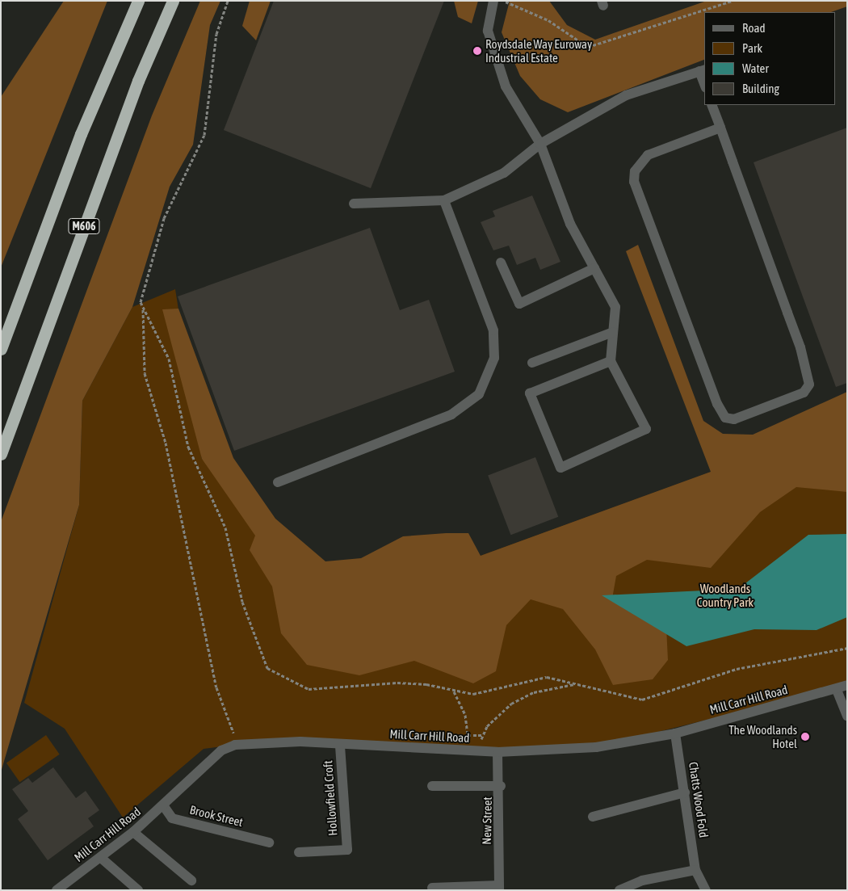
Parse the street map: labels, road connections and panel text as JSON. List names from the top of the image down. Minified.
{"streets":{"highway":["M606"],"street":["Mill Carr Hill Road","Hollowfield Croft","Chatts Wood Fold","Brook Street","New Street"]},"crossings":[["Mill Carr Hill Road","Hollowfield Croft"],["Mill Carr Hill Road","Chatts Wood Fold"],["Mill Carr Hill Road","Brook Street"],["Mill Carr Hill Road","New Street"]],"parks":["Woodlands Country Park"],"places":["Roydsdale Way Euroway Industrial Estate","The Woodlands Hotel"],"legend":["Road","Park","Water","Building"]}
